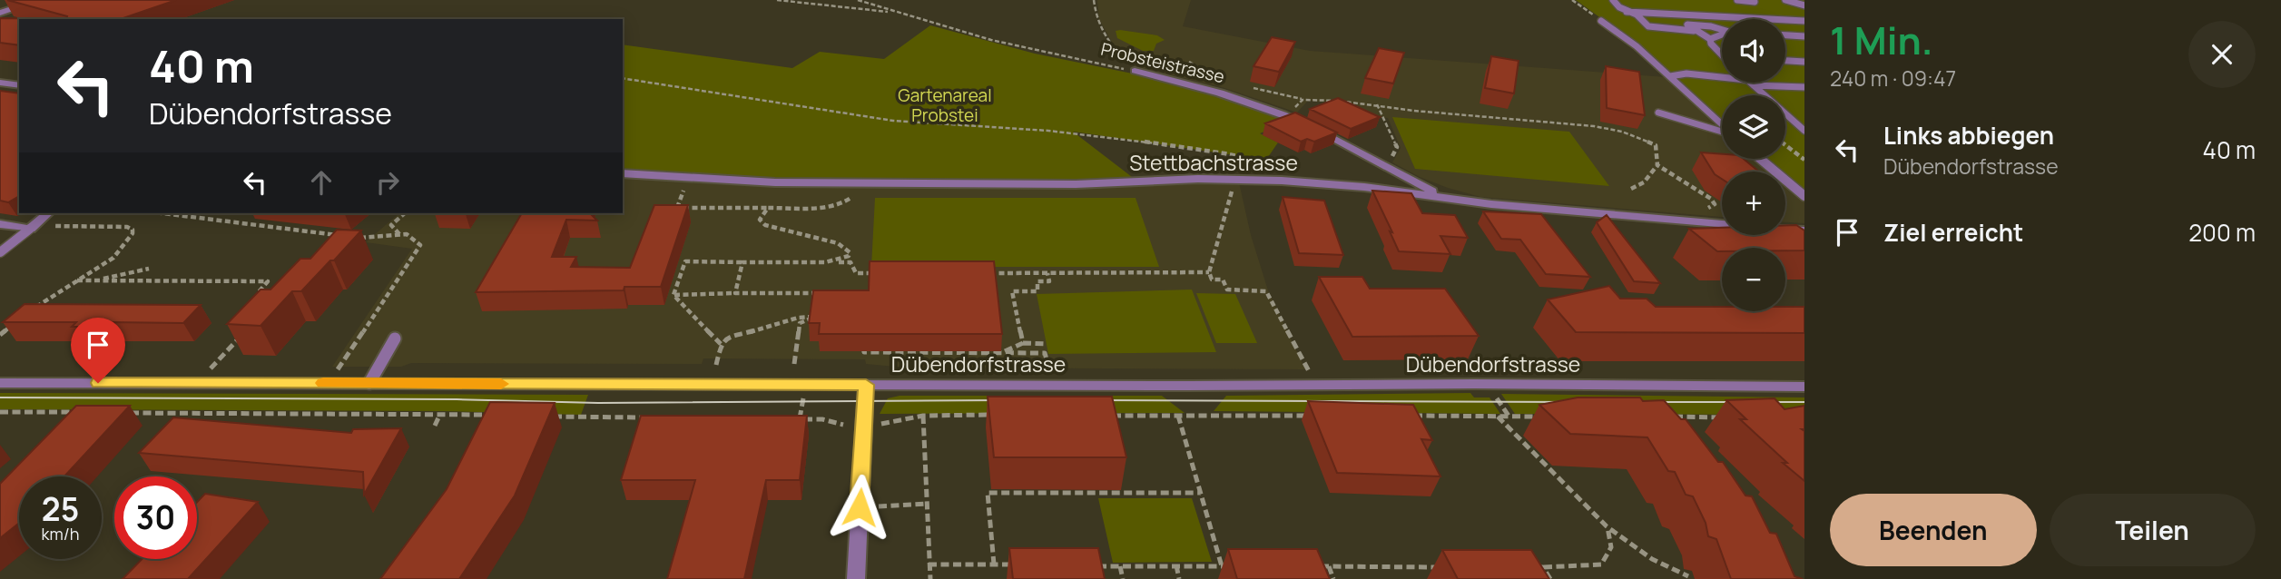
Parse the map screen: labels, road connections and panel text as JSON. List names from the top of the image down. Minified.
{"streets":{"street":["Probsteistrasse","Stettbachstrasse","Dübendorfstrasse"]},"crossings":[["Probsteistrasse","Stettbachstrasse"]],"parks":["Gartenareal Probstei"],"page":{"heading":["1 Min.","240 m · 09:47"],"map_buttons":["+","−"],"turn":["40 m","Dübendorfstrasse"],"list":[{"name":"Links abbiegen","note":"Dübendorfstrasse","value":"40 m"},{"name":"Ziel erreicht","value":"200 m"}],"speed":"25 km/h","limit":"30","buttons":["Beenden","Teilen"]}}
